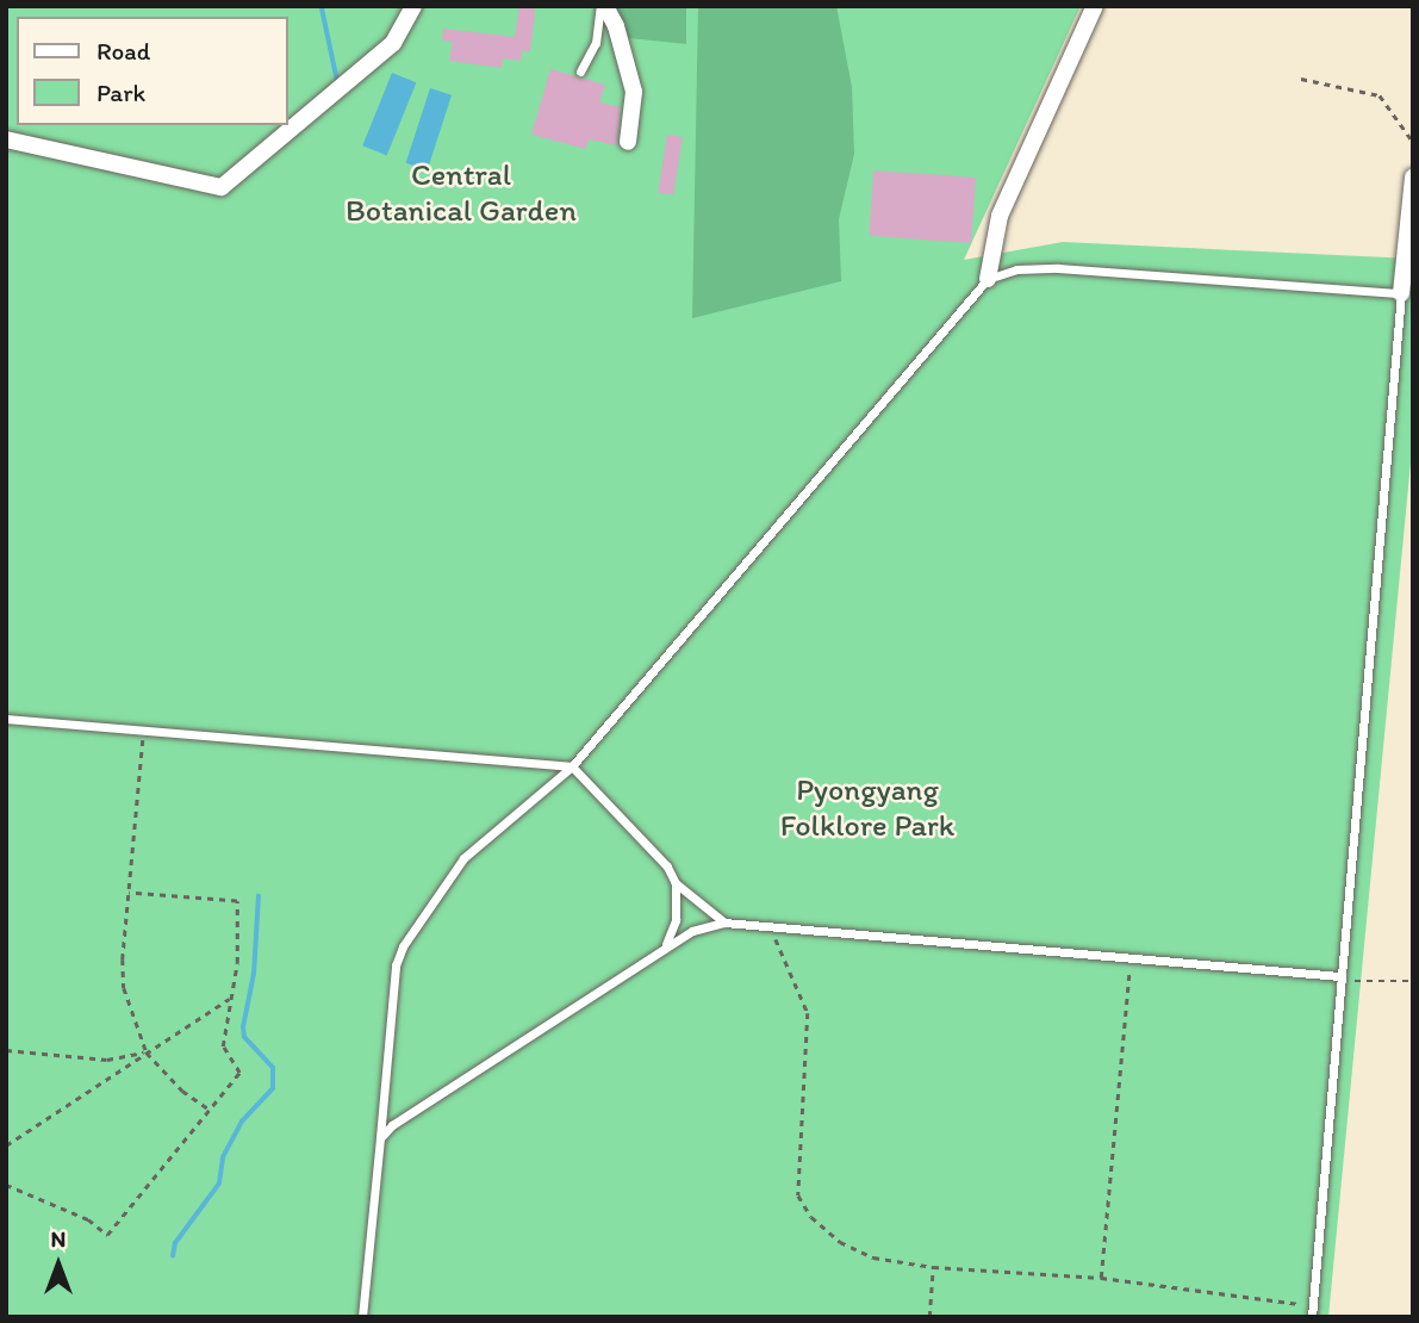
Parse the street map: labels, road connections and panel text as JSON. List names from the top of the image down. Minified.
{"parks":["Central Botanical Garden","Pyongyang Folklore Park"],"legend":["Road","Park"],"north":"top"}
